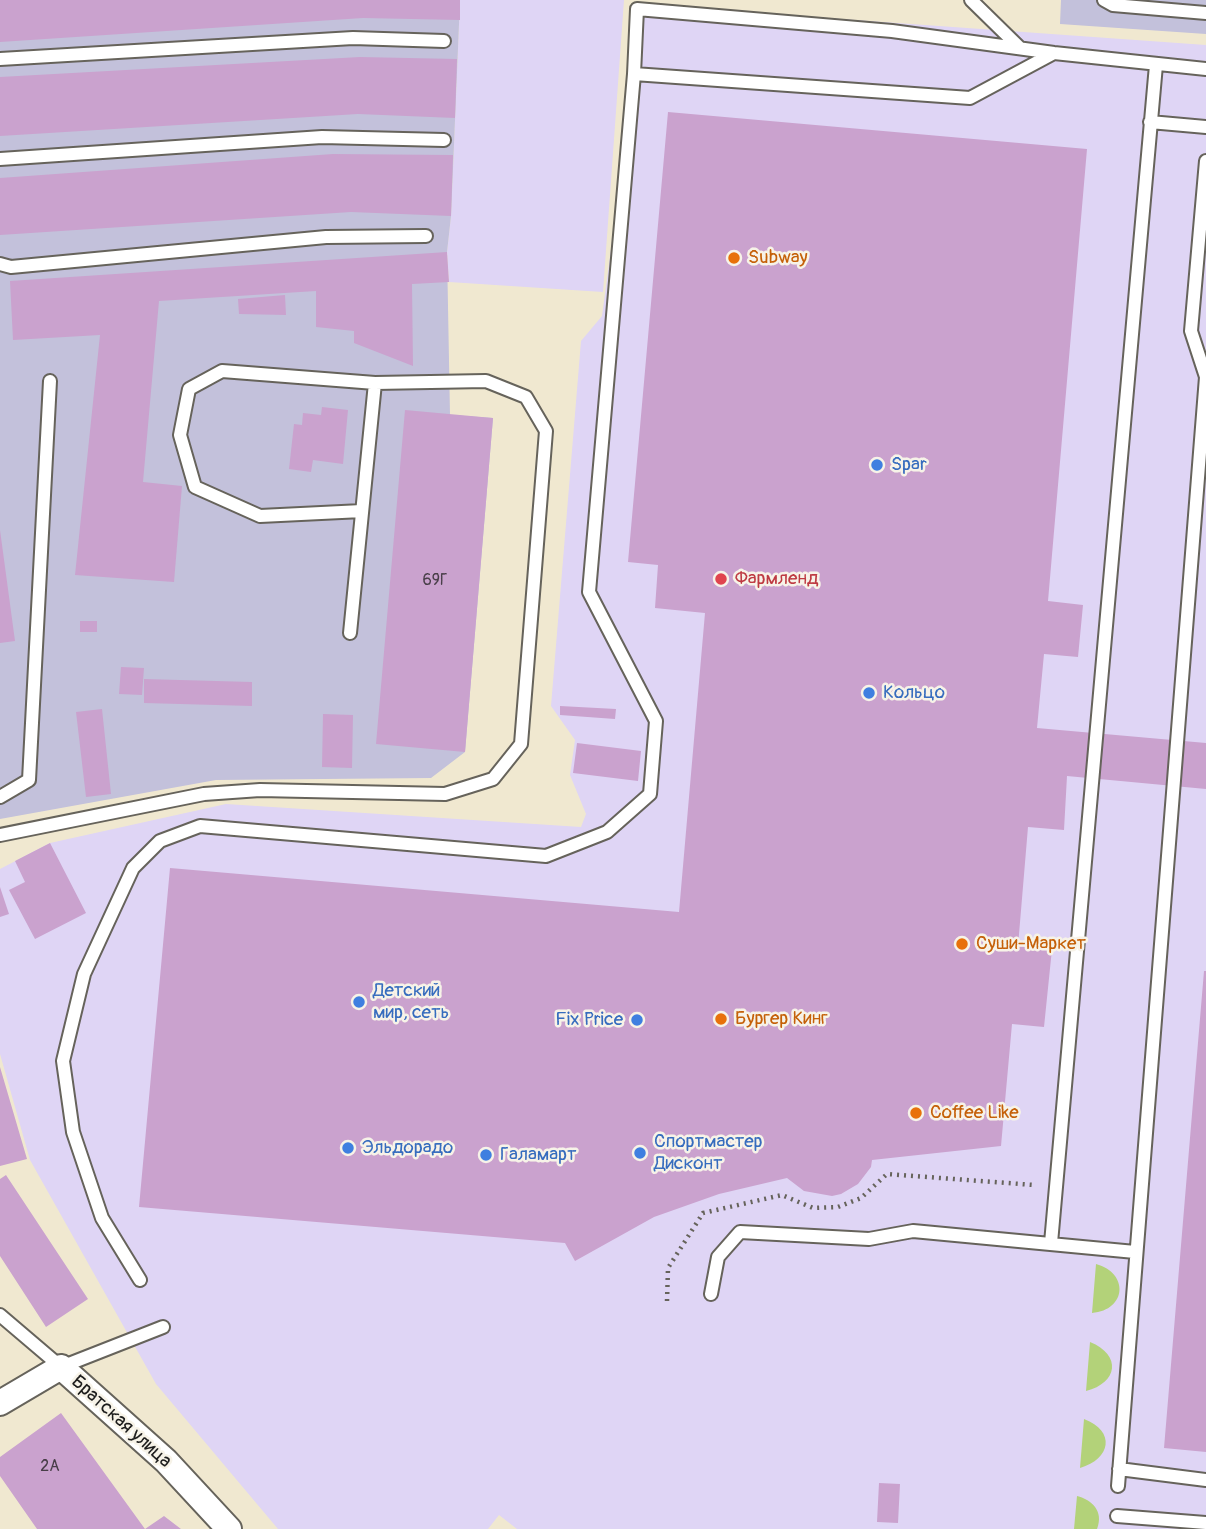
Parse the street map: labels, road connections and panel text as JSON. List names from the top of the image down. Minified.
{"streets":{"street":["Братская улица"]},"places":["Subway","Spar","Фармленд","Кольцо","Суши-Маркет","Детский мир, сеть","Бургер Кинг","Fix Price","Coffee Like","Эльдорадо","Спортмастер Дисконт","Галамарт"],"house_numbers":["69Г","2А"]}
